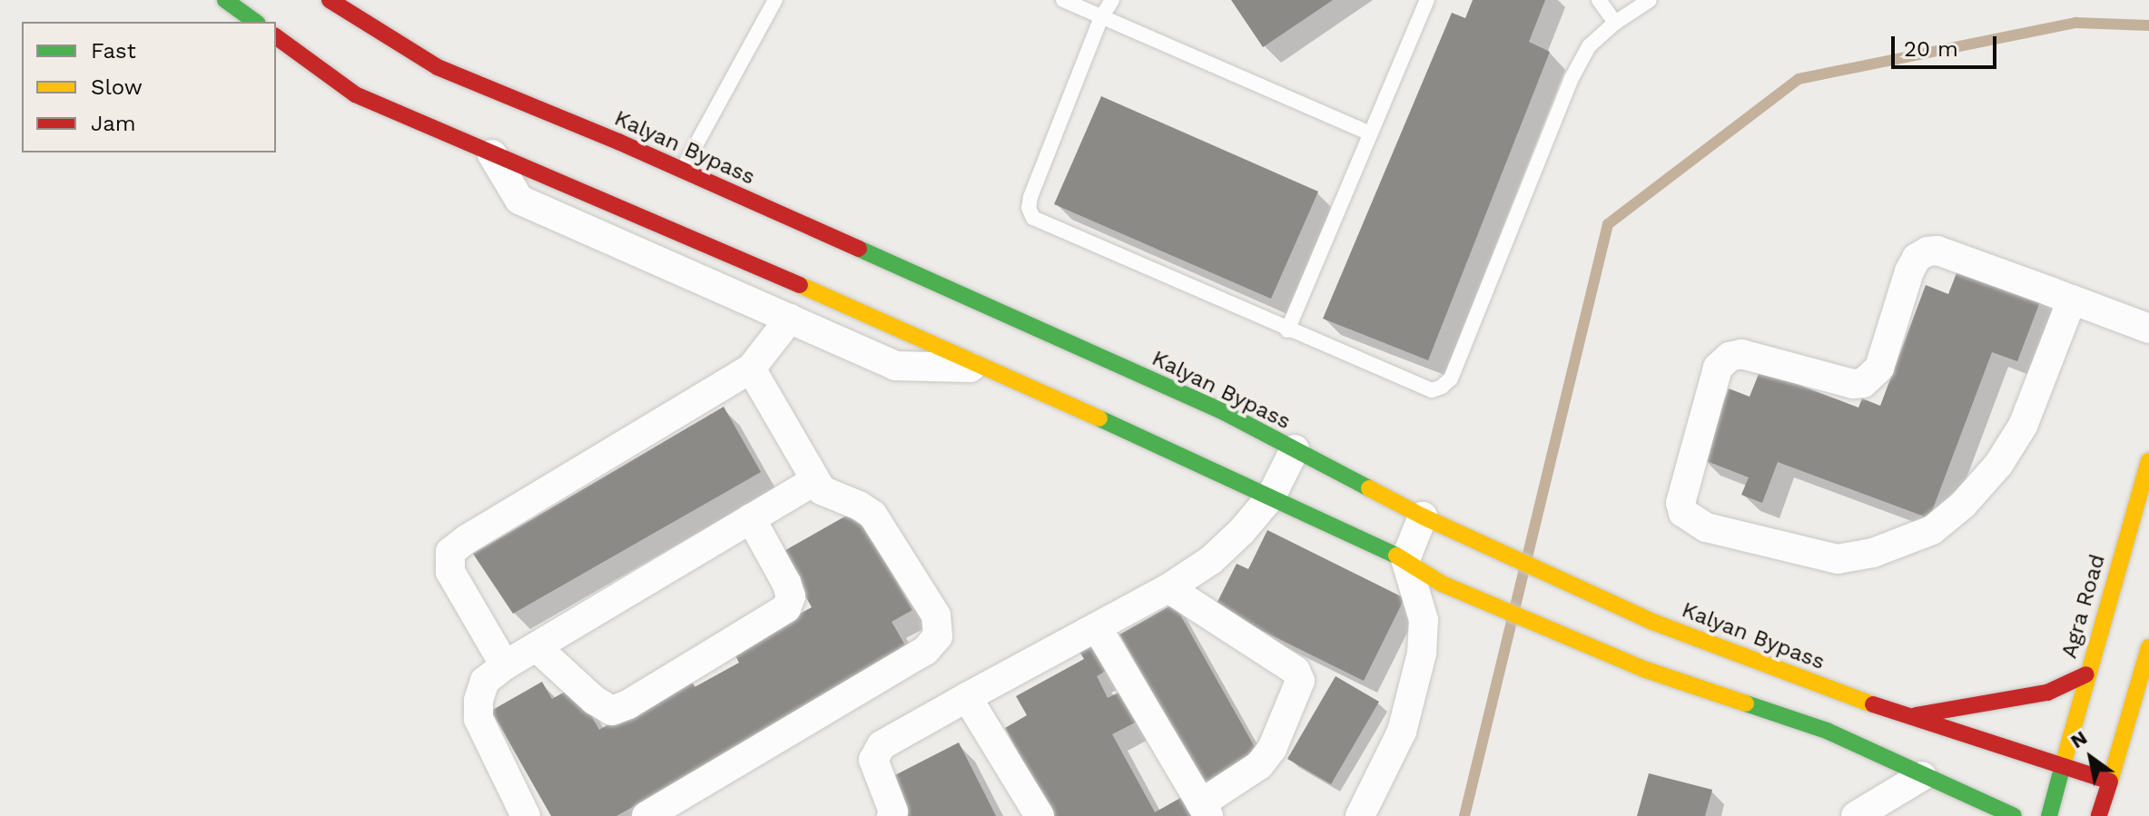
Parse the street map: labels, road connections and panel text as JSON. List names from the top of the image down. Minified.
{"streets":{"main road":["Kalyan Bypass","Agra Road"]},"crossings":[["Kalyan Bypass","Agra Road"]],"legend":["Fast","Slow","Jam"],"scale_bar":"20 m","north":"top left"}
